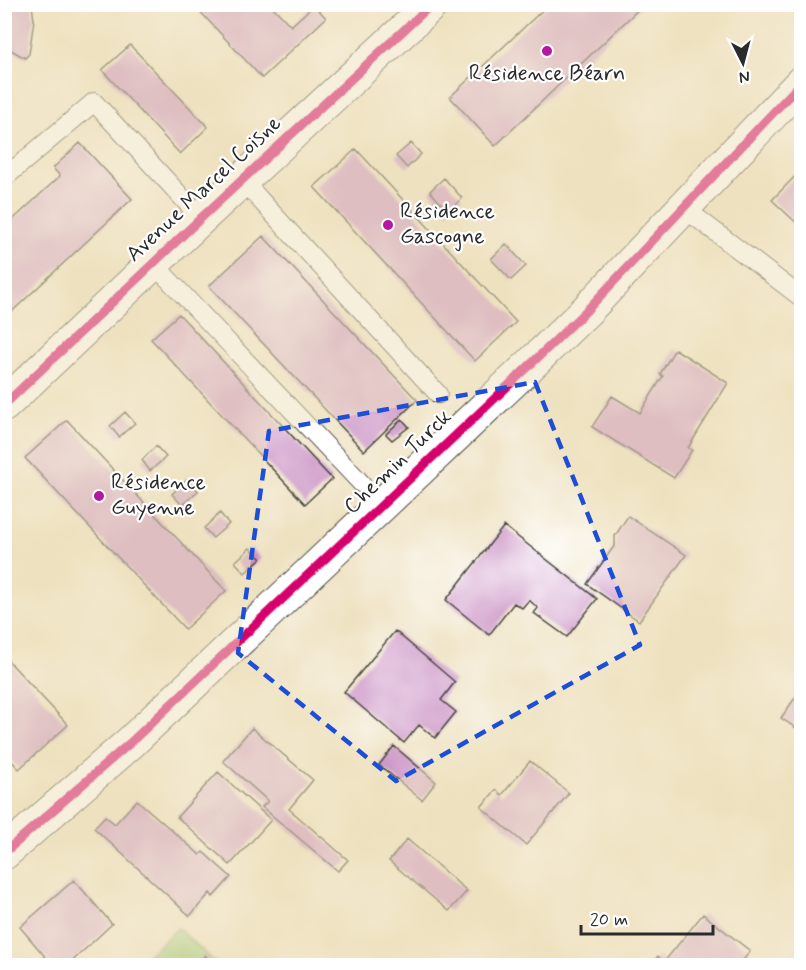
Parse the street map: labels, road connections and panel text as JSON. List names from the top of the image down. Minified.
{"streets":{"street":["Avenue Marcel Coisne","Chemin Turck"]},"places":["Résidence Béarn","Résidence Gascogne","Résidence Guyenne"],"scale_bar":"20 m","north":"bottom"}
